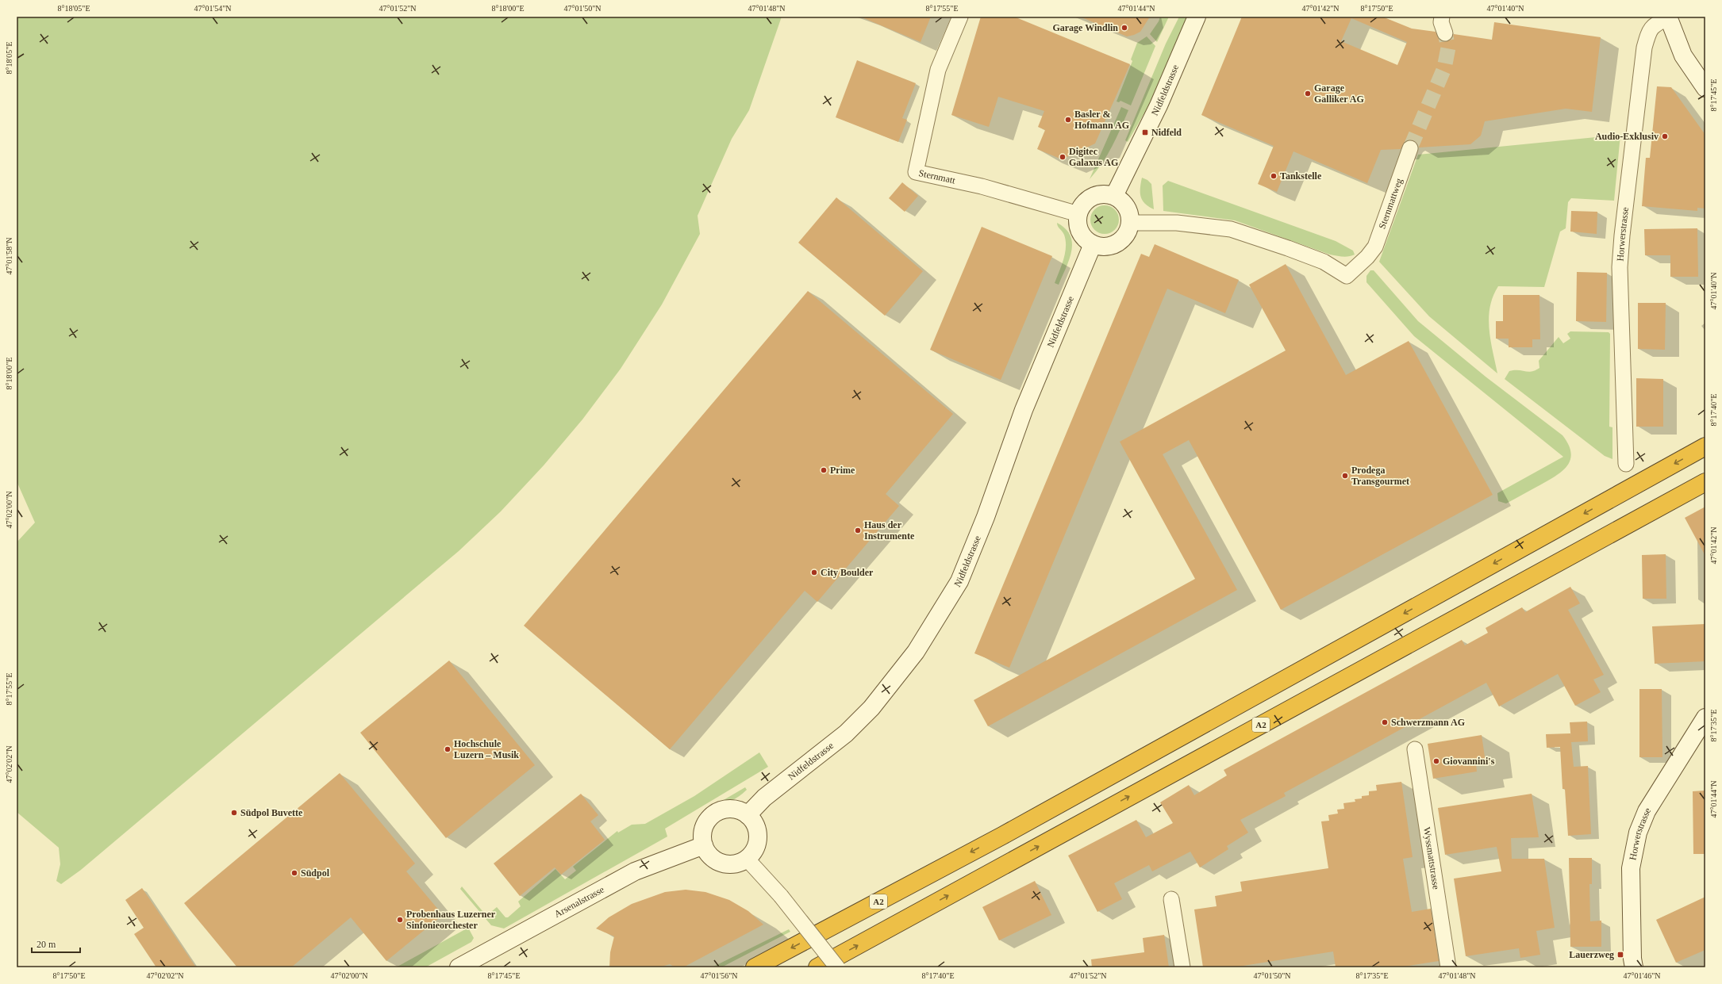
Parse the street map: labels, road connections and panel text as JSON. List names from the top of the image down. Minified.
{"streets":{"highway":["A2"],"street":["Nidfeldstrasse","Sternmatt","Sternmattweg","Horwerstrasse","Wyssmattstrasse","Arsenalstrasse"]},"crossings":[["Nidfeldstrasse","Sternmatt"],["Nidfeldstrasse","Sternmattweg"],["Nidfeldstrasse","Arsenalstrasse"],["Sternmatt","Sternmattweg"]],"places":{"other":["Garage Windlin","Garage Galliker AG","Basler & Hofmann AG","Audio-Exklusiv","Digitec Galaxus AG","Tankstelle","Prime","Prodega Transgourmet","Haus der Instrumente","City Boulder","Schwerzmann AG","Hochschule Luzern – Musik","Giovannini's","Südpol Buvette","Südpol","Probenhaus Luzerner Sinfonieorchester"],"transit":["Nidfeld","Lauerzweg"]},"scale_bar":"20 m","coordinates":["8°18'05\"E","47°01'54\"N","47°01'52\"N","8°18'00\"E","47°01'50\"N","47°01'48\"N","8°17'55\"E","47°01'44\"N","47°01'42\"N","8°17'50\"E","47°01'40\"N","8°17'45\"E","47°01'58\"N","8°17'40\"E","47°02'00\"N","8°17'35\"E","47°02'02\"N","47°01'56\"N","47°01'46\"N"]}
